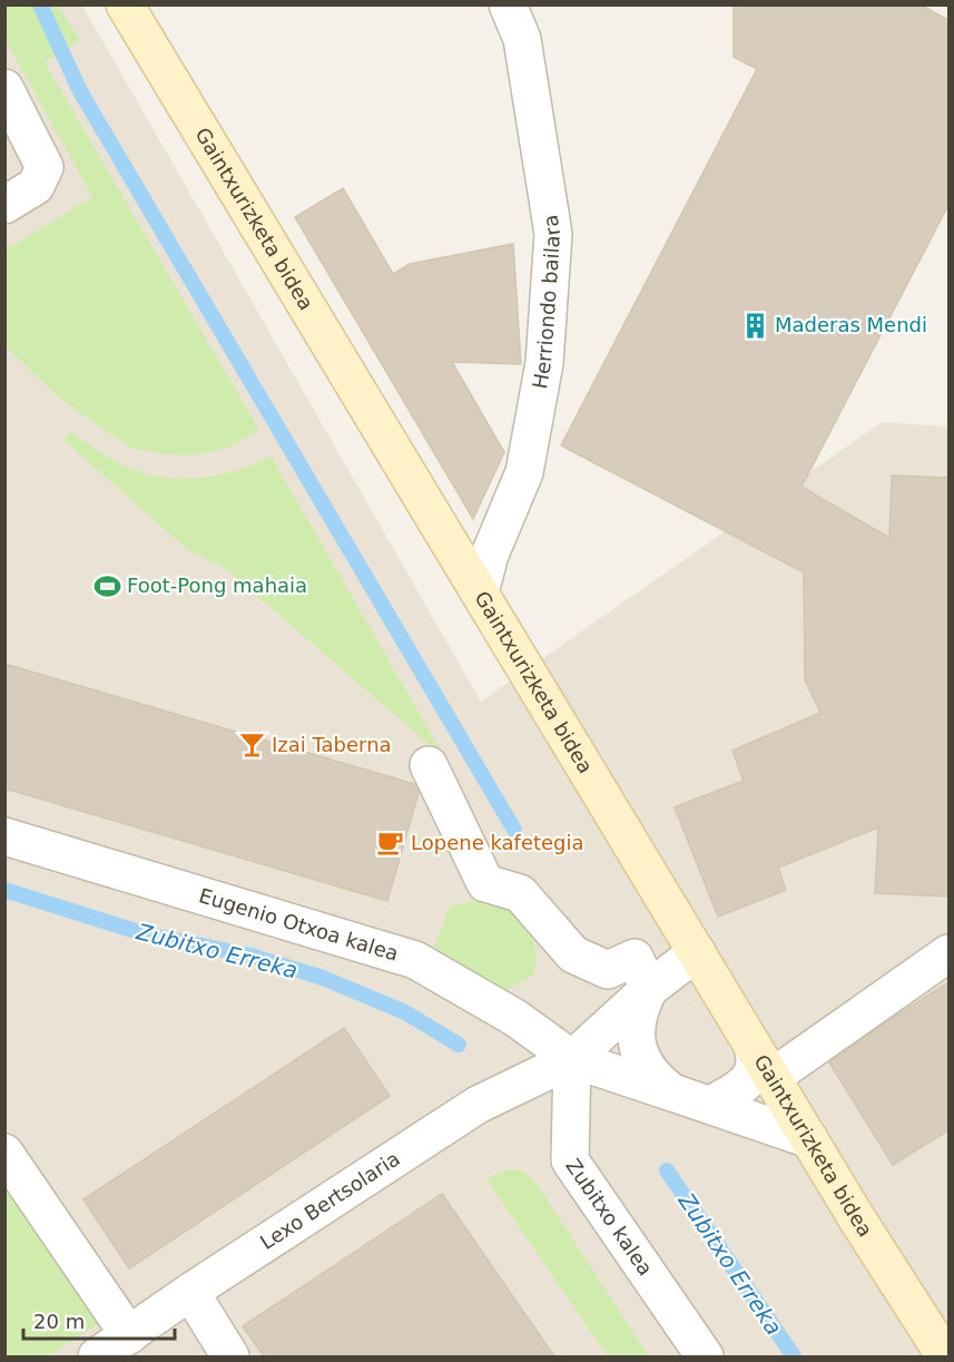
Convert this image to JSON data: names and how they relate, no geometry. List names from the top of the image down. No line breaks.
{"streets":{"main road":["Gaintxurizketa bidea"],"street":["Herriondo bailara","Eugenio Otxoa kalea","Lexo Bertsolaria","Zubitxo kalea"]},"crossings":[["Gaintxurizketa bidea","Herriondo bailara"],["Gaintxurizketa bidea","Eugenio Otxoa kalea"],["Gaintxurizketa bidea","Lexo Bertsolaria"],["Eugenio Otxoa kalea","Lexo Bertsolaria"],["Eugenio Otxoa kalea","Zubitxo kalea"],["Lexo Bertsolaria","Zubitxo kalea"]],"water":["Zubitxo Erreka"],"places":{"building":["Maderas Mendi"],"sports":["Foot-Pong mahaia"],"bar":["Izai Taberna"],"cafe":["Lopene kafetegia"]},"scale_bar":"20 m"}
